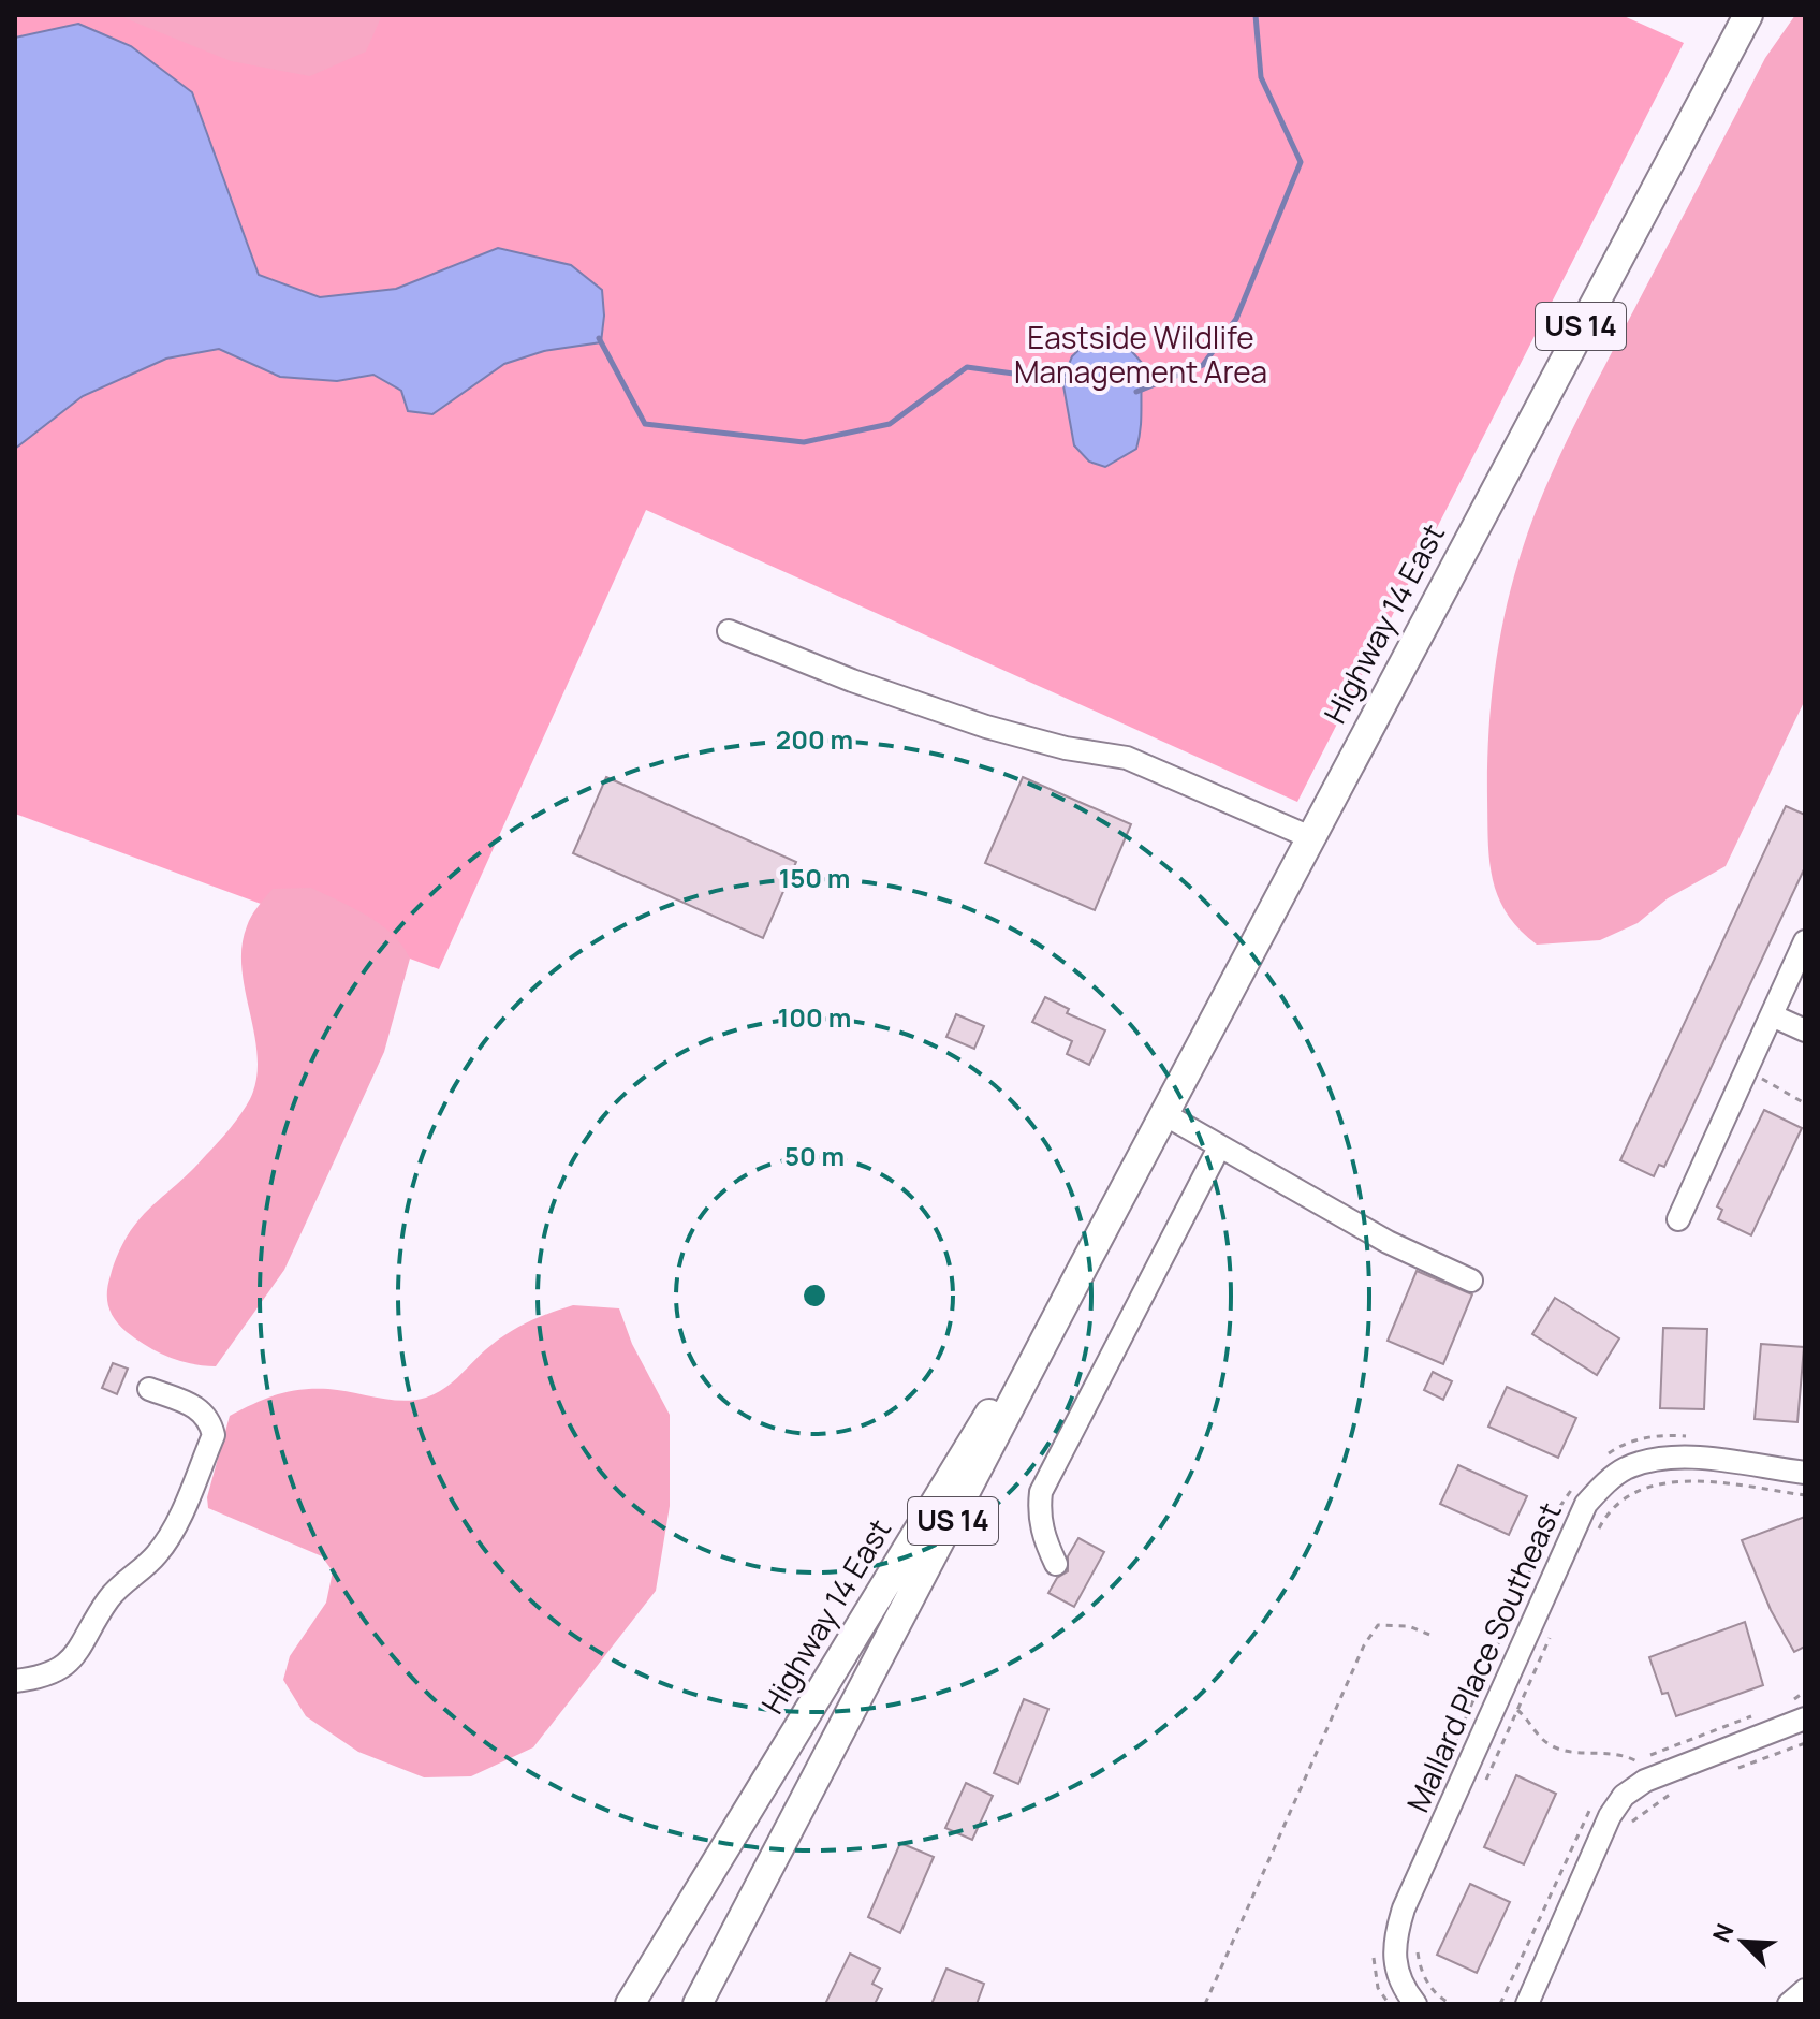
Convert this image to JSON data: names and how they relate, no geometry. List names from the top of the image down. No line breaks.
{"streets":{"main road":["US 14","Highway 14 East"],"street":["Mallard Place Southeast"]},"parks":["Eastside Wildlife Management Area"],"north":"top left","rings":["200 m","150 m","100 m","50 m"]}
